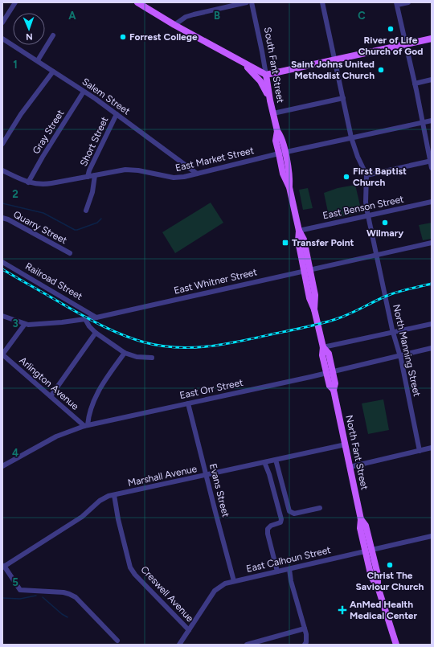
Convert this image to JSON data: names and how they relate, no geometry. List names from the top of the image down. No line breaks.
{"streets":{"main road":["South Fant Street","North Fant Street"],"street":["Salem Street","Gray Street","Short Street","East Market Street","East Benson Street","Quarry Street","Railroad Street","East Whitner Street","North Manning Street","Arlington Avenue","East Orr Street","Marshall Avenue","Evans Street","East Calhoun Street","Creswell Avenue"]},"crossings":[["South Fant Street","East Market Street"],["South Fant Street","East Benson Street"],["South Fant Street","East Whitner Street"],["South Fant Street","North Fant Street"],["Salem Street","Gray Street"],["Salem Street","Short Street"],["Salem Street","East Market Street"],["Gray Street","East Market Street"],["Short Street","East Market Street"],["East Benson Street","North Manning Street"],["Railroad Street","East Whitner Street"],["East Whitner Street","North Manning Street"],["East Whitner Street","North Fant Street"],["North Manning Street","East Orr Street"],["Arlington Avenue","East Orr Street"],["East Orr Street","North Fant Street"],["East Orr Street","Evans Street"],["North Fant Street","Marshall Avenue"],["North Fant Street","East Calhoun Street"],["Marshall Avenue","Evans Street"],["Marshall Avenue","Creswell Avenue"],["Evans Street","East Calhoun Street"],["East Calhoun Street","Creswell Avenue"]],"places":{"other":["River of Life Church of God","Forrest College","Saint Johns United Methodist Church","First Baptist Church","Wilmary","Christ The Saviour Church"],"transit":["Transfer Point"],"health":["AnMed Health Medical Center"]},"north":"bottom","grid":{"columns":["A","B","C"],"rows":["1","2","3","4","5"]}}
